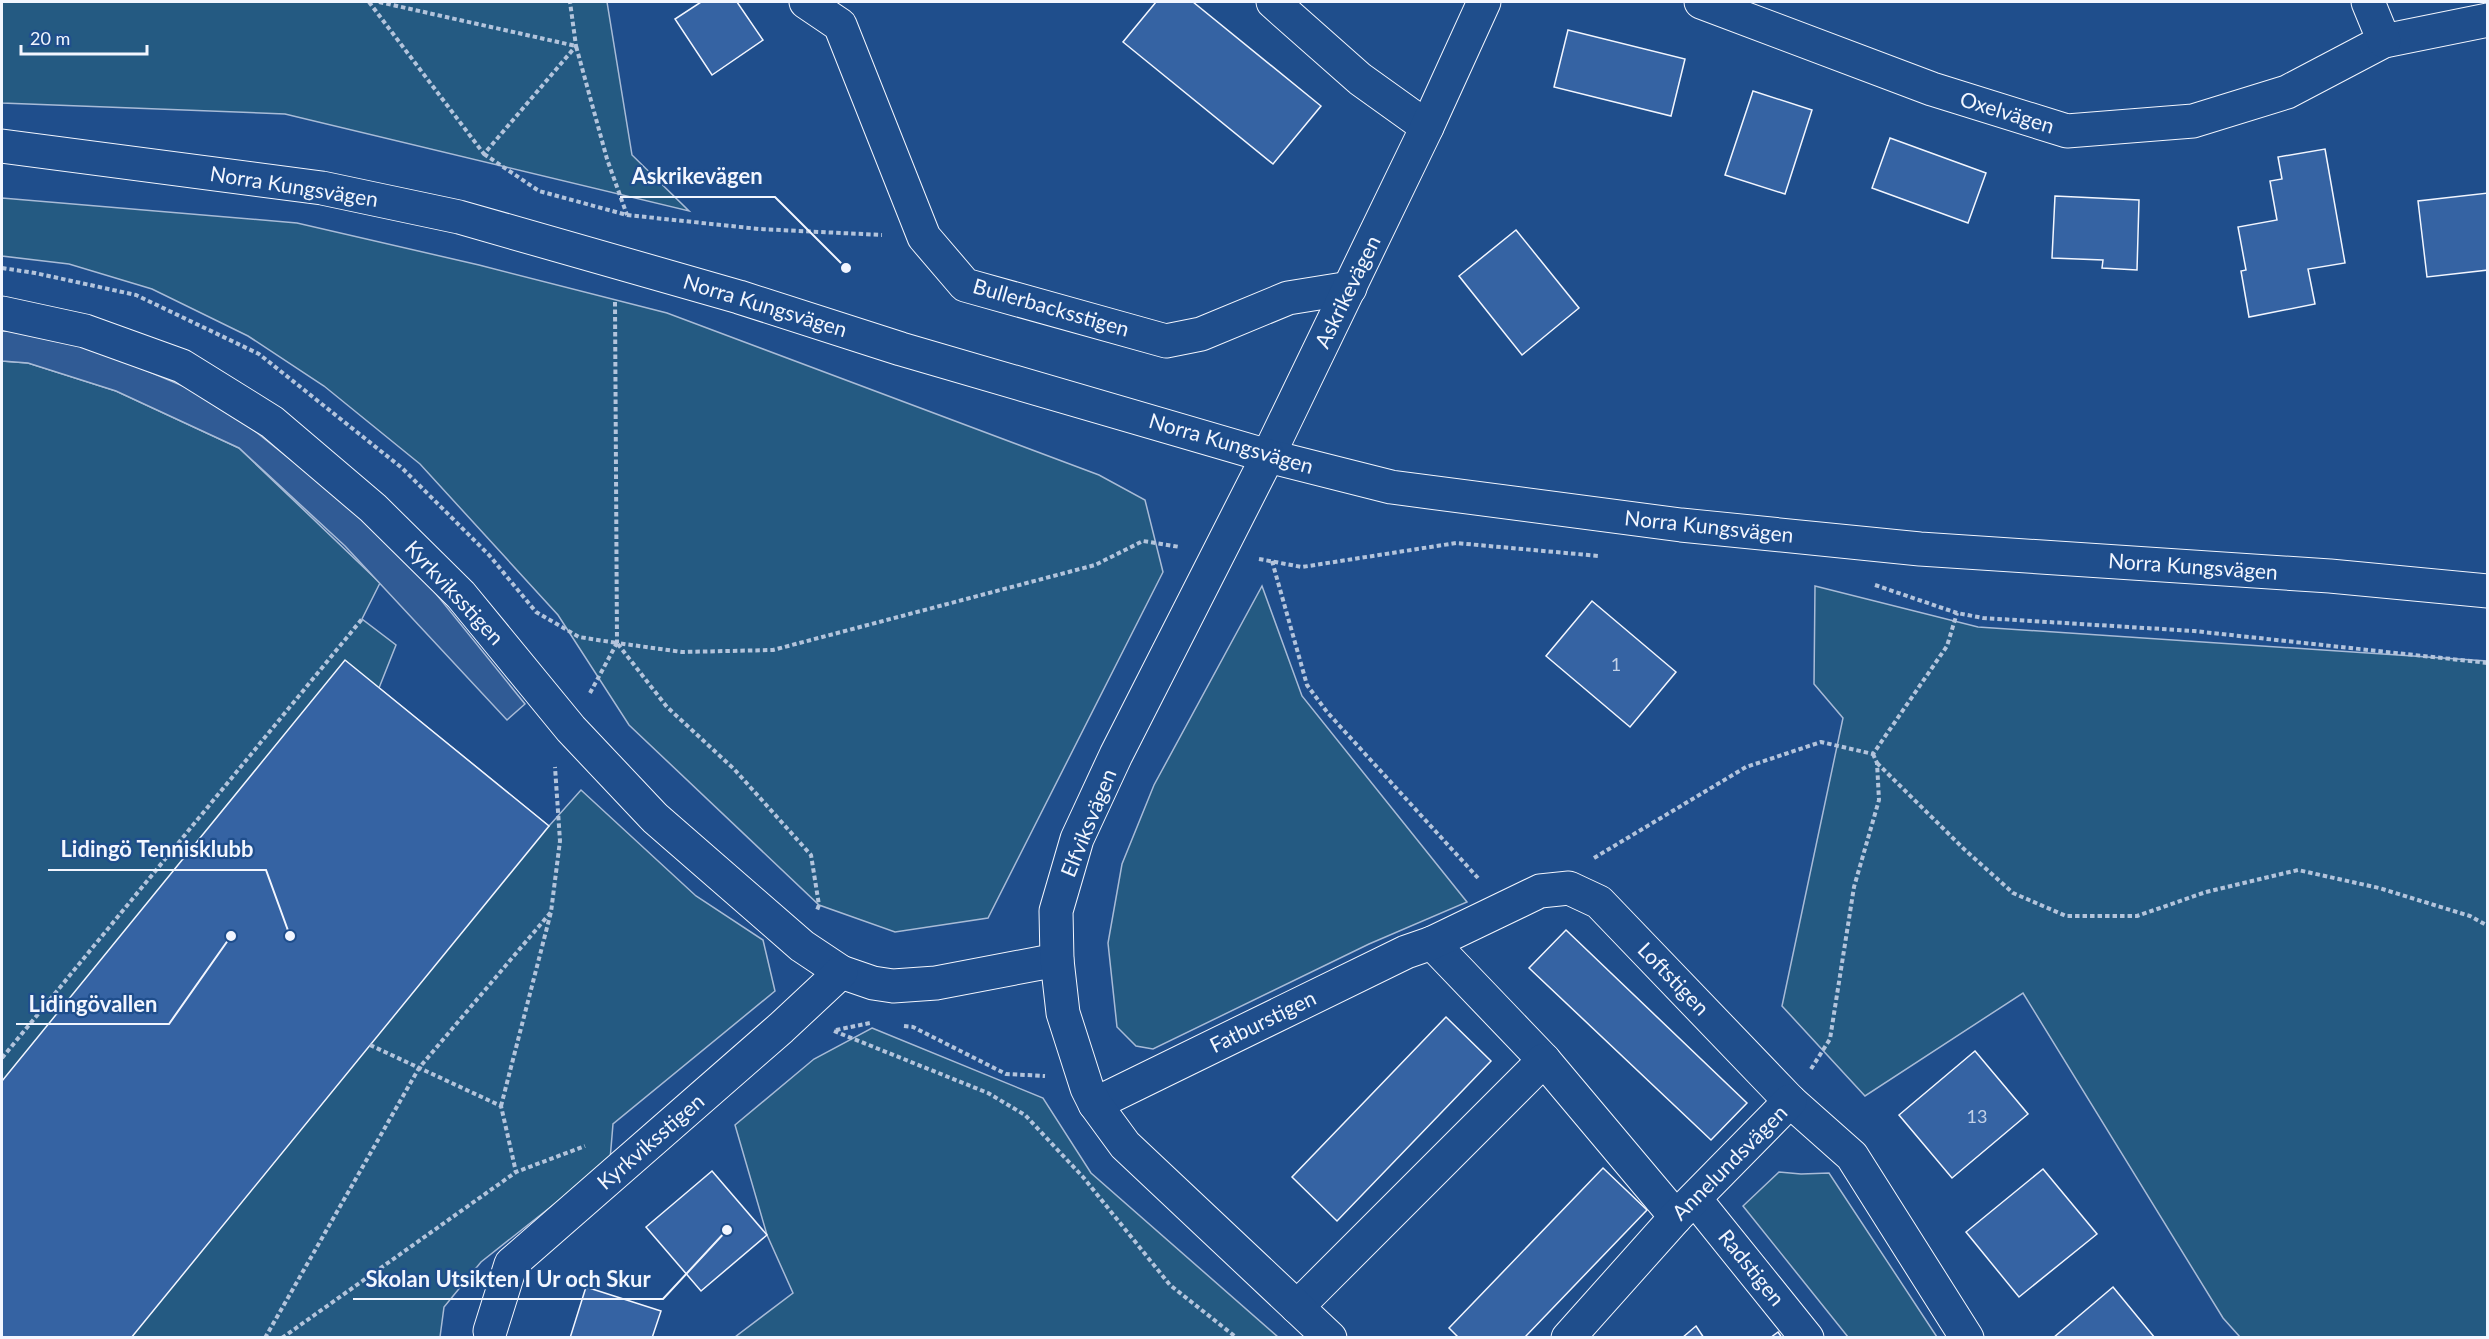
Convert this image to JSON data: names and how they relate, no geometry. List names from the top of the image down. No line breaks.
{"streets":{"street":["Oxelvägen","Norra Kungsvägen","Askrikevägen","Bullerbacksstigen","Kyrkviksstigen","Elfviksvägen","Loftstigen","Fatburstigen","Annelundsvägen","Radstigen"]},"crossings":[["Norra Kungsvägen","Askrikevägen"],["Norra Kungsvägen","Elfviksvägen"],["Askrikevägen","Bullerbacksstigen"],["Askrikevägen","Elfviksvägen"],["Kyrkviksstigen","Elfviksvägen"],["Elfviksvägen","Fatburstigen"],["Loftstigen","Fatburstigen"],["Loftstigen","Annelundsvägen"],["Annelundsvägen","Radstigen"]],"places":["Askrikevägen","Lidingövallen","Lidingö Tennisklubb","Skolan Utsikten I Ur och Skur"],"house_numbers":["1","13"],"scale_bar":"20 m"}
